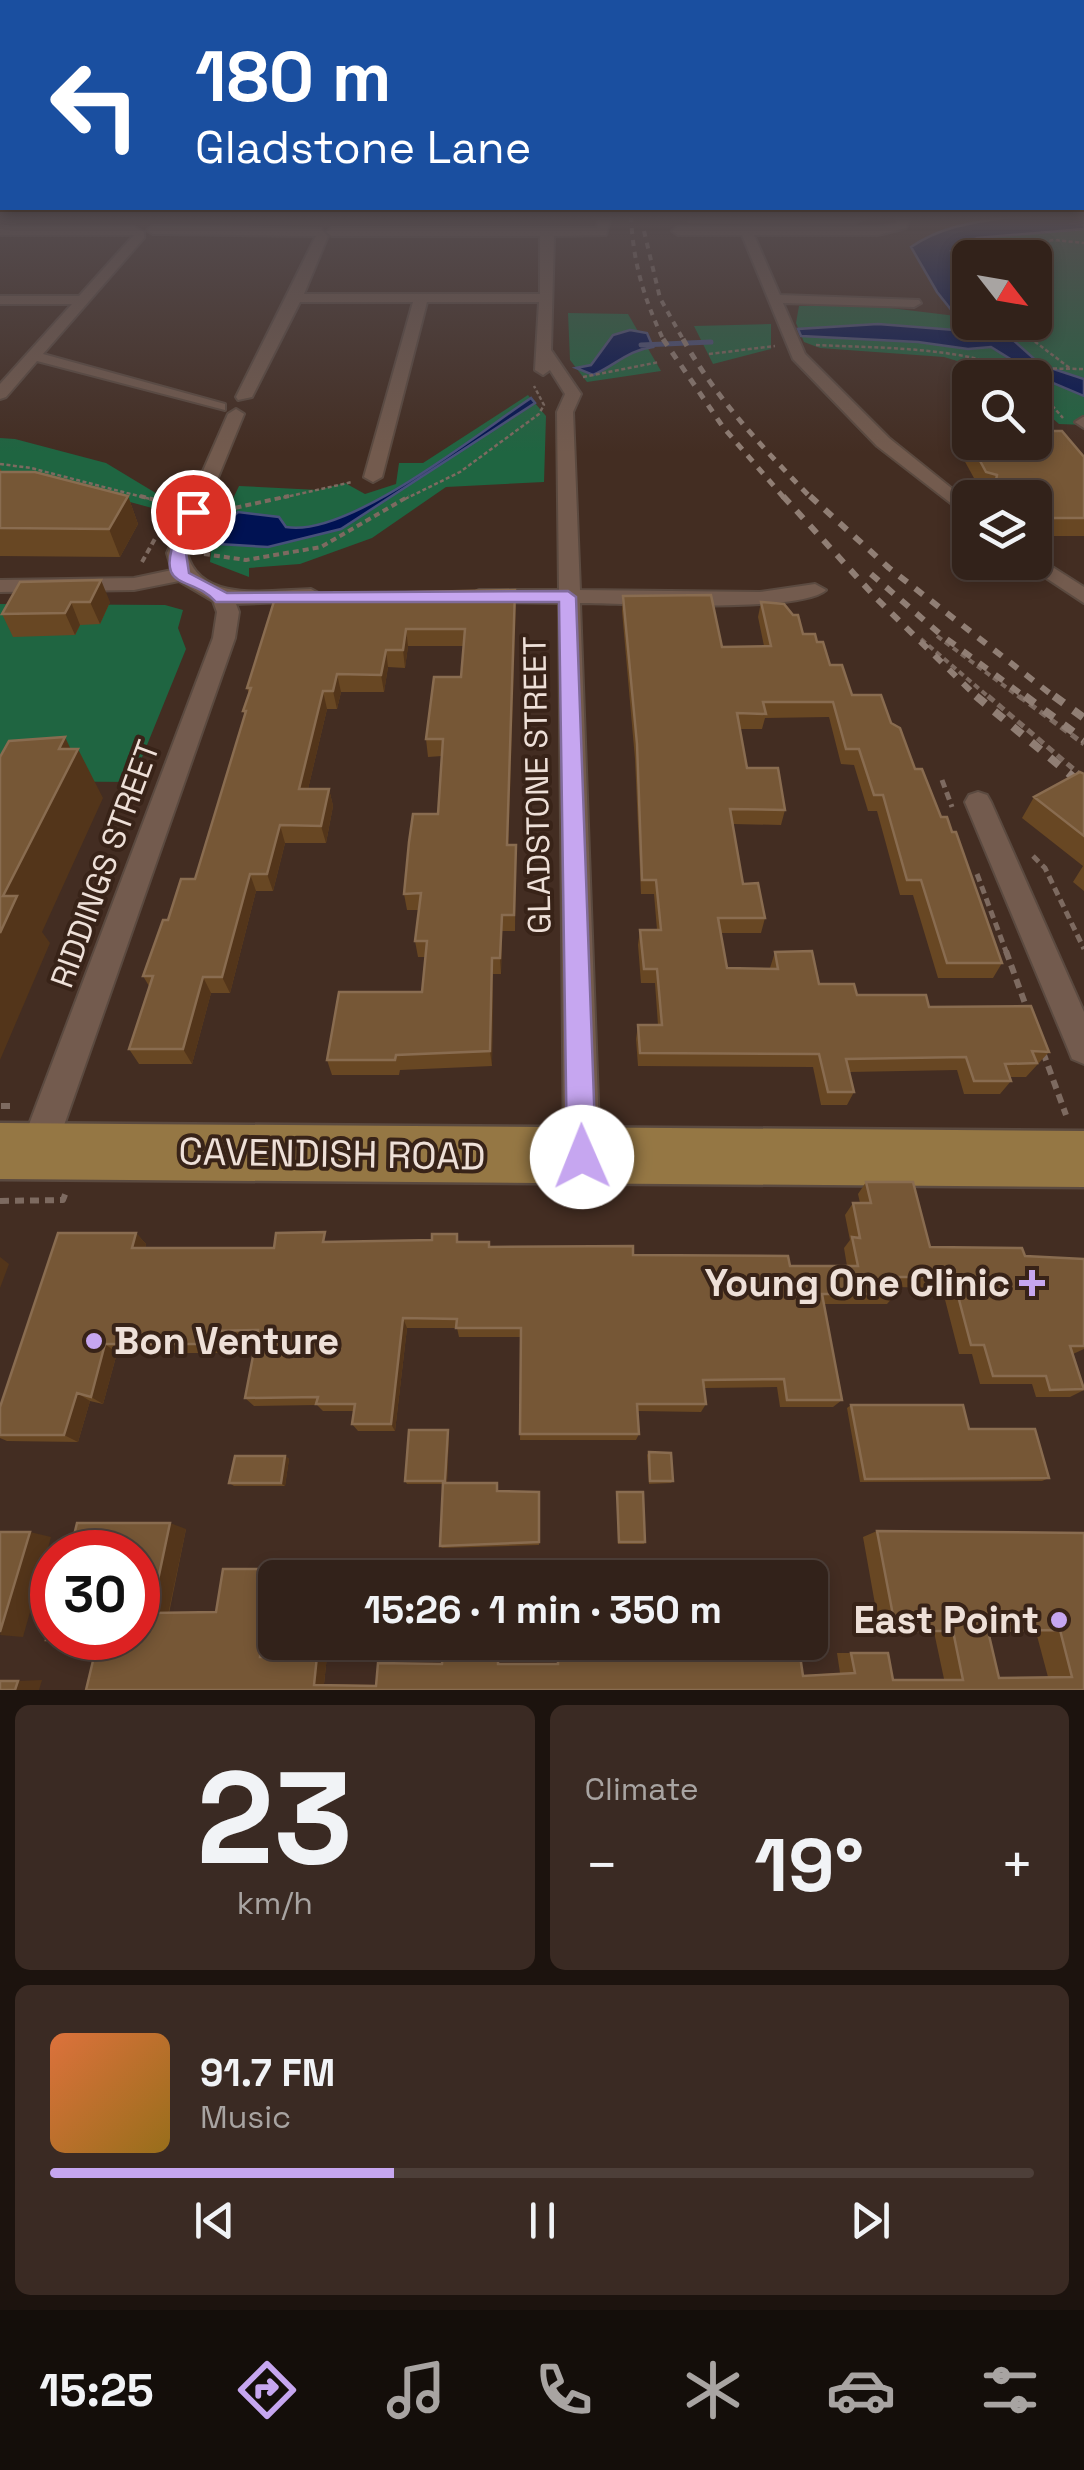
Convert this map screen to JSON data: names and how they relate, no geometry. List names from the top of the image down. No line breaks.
{"streets":{"main road":["CAVENDISH ROAD"],"street":["GLADSTONE STREET","RIDDINGS STREET"]},"crossings":[["GLADSTONE STREET","CAVENDISH ROAD"],["RIDDINGS STREET","CAVENDISH ROAD"]],"places":{"health":["Young One Clinic"],"other":["Bon Venture","East Point"]},"north":"bottom right","page":{"turn":["180 m","Gladstone Lane"],"limit":"30","trip":"15:26 · 1 min · 350 m","tile":[["23","km/h"],"Climate"],"heat":["−","19°","+"],"song":["91.7 FM","Music"],"tabs":"15:25"}}
